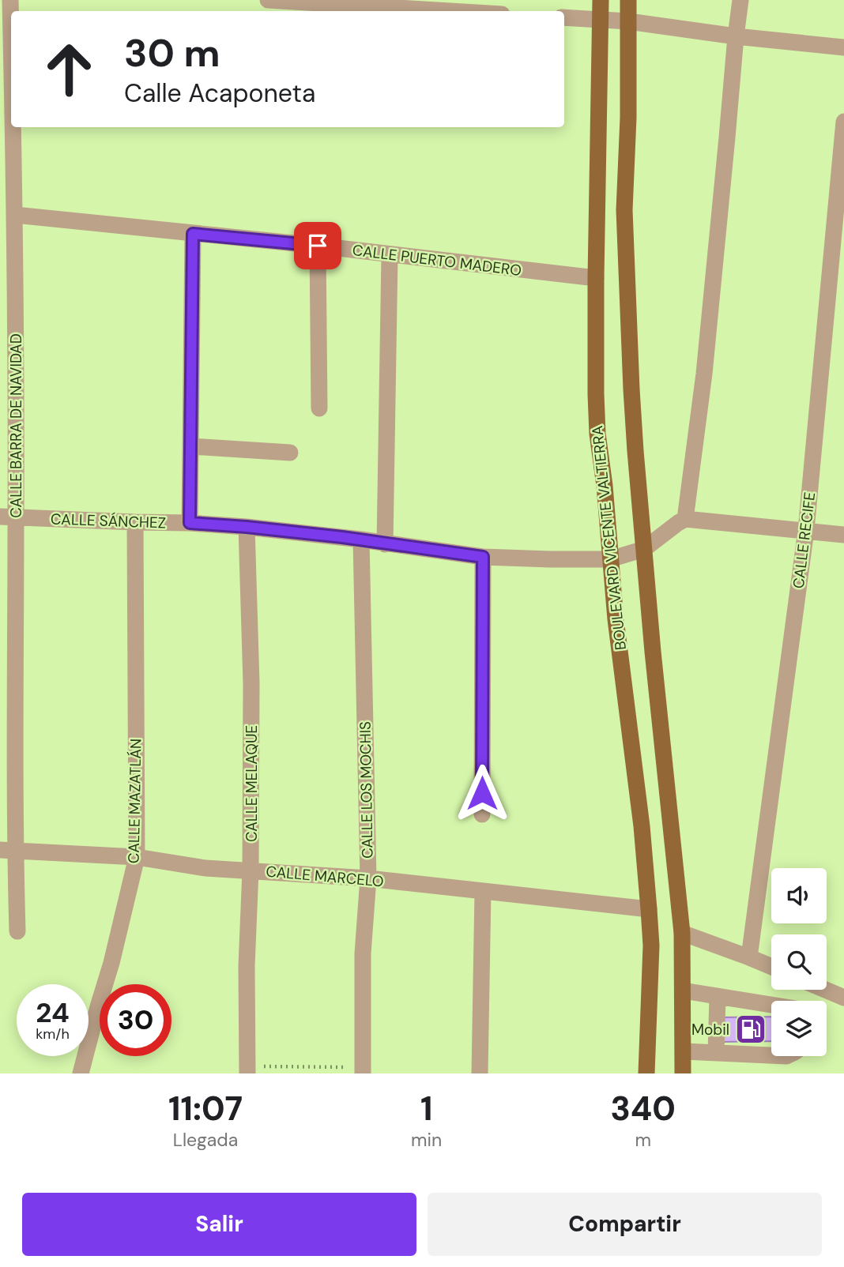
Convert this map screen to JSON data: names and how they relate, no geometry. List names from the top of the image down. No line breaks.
{"streets":{"main road":["BOULEVARD VICENTE VALTIERRA"],"street":["CALLE PUERTO MADERO","CALLE BARRA DE NAVIDAD","CALLE SÁNCHEZ","CALLE RECIFE","CALLE MELAQUE","CALLE LOS MOCHIS","CALLE MAZATLÁN","CALLE MARCELO"]},"crossings":[["CALLE PUERTO MADERO","CALLE BARRA DE NAVIDAD"],["CALLE PUERTO MADERO","BOULEVARD VICENTE VALTIERRA"],["CALLE BARRA DE NAVIDAD","CALLE SÁNCHEZ"],["CALLE BARRA DE NAVIDAD","CALLE MARCELO"],["CALLE SÁNCHEZ","BOULEVARD VICENTE VALTIERRA"],["CALLE SÁNCHEZ","CALLE MELAQUE"],["CALLE SÁNCHEZ","CALLE LOS MOCHIS"],["CALLE SÁNCHEZ","CALLE MAZATLÁN"],["BOULEVARD VICENTE VALTIERRA","CALLE MARCELO"],["CALLE MELAQUE","CALLE MARCELO"],["CALLE LOS MOCHIS","CALLE MARCELO"],["CALLE MAZATLÁN","CALLE MARCELO"]],"places":{"fuel station":["Mobil"]},"page":{"turn":["30 m","Calle Acaponeta"],"speed":"24 km/h","limit":"30","eta":["11:07","Llegada","1","min","340","m"],"buttons":["Salir","Compartir"]}}
